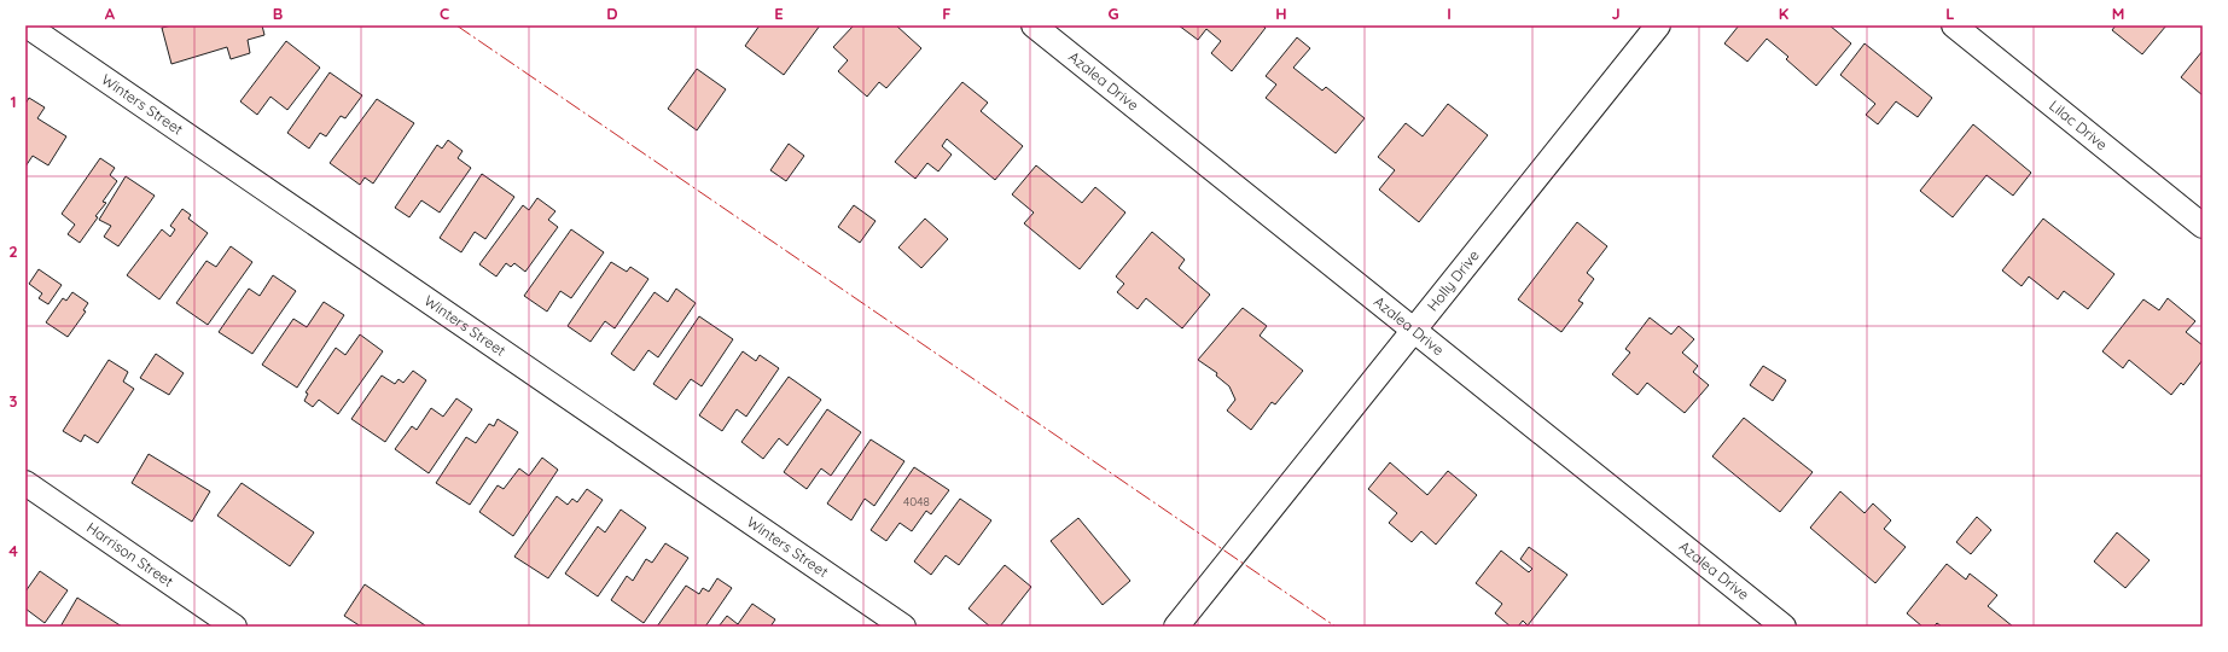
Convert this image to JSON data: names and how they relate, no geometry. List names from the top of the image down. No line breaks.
{"streets":{"street":["Azalea Drive","Winters Street","Lilac Drive","Holly Drive","Harrison Street"]},"crossings":[["Azalea Drive","Holly Drive"]],"house_numbers":["4048"],"grid":{"columns":["A","B","C","D","E","F","G","H","I","J","K","L","M"],"rows":["1","2","3","4"]}}
